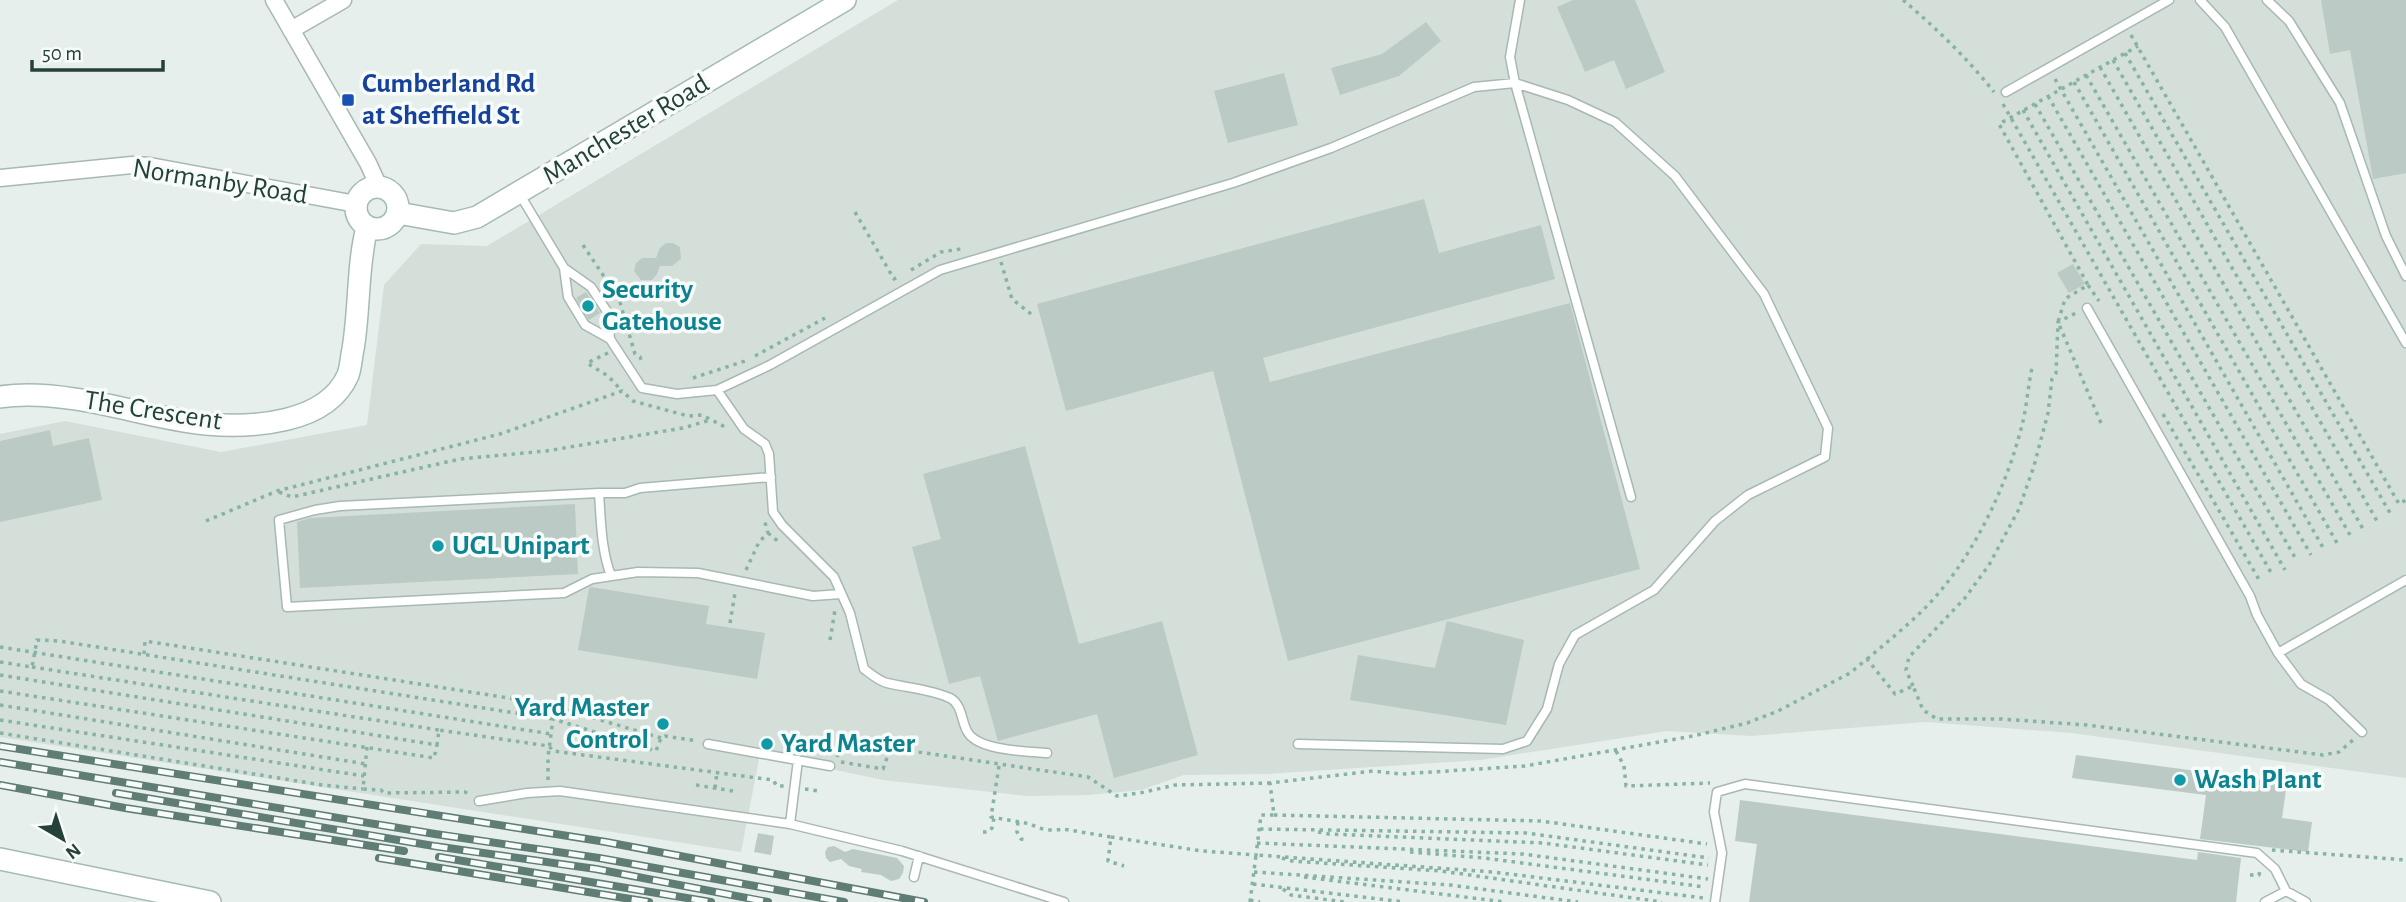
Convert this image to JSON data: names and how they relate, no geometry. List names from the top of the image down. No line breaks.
{"streets":{"main road":["Manchester Road","The Crescent"],"street":["Normanby Road"]},"crossings":[["Manchester Road","Normanby Road"],["Manchester Road","The Crescent"],["Normanby Road","The Crescent"]],"places":{"transit":["Cumberland Rd at Sheffield St"],"other":["Security Gatehouse","UGL Unipart","Yard Master Control","Yard Master","Wash Plant"]},"scale_bar":"50 m","north":"bottom right"}
